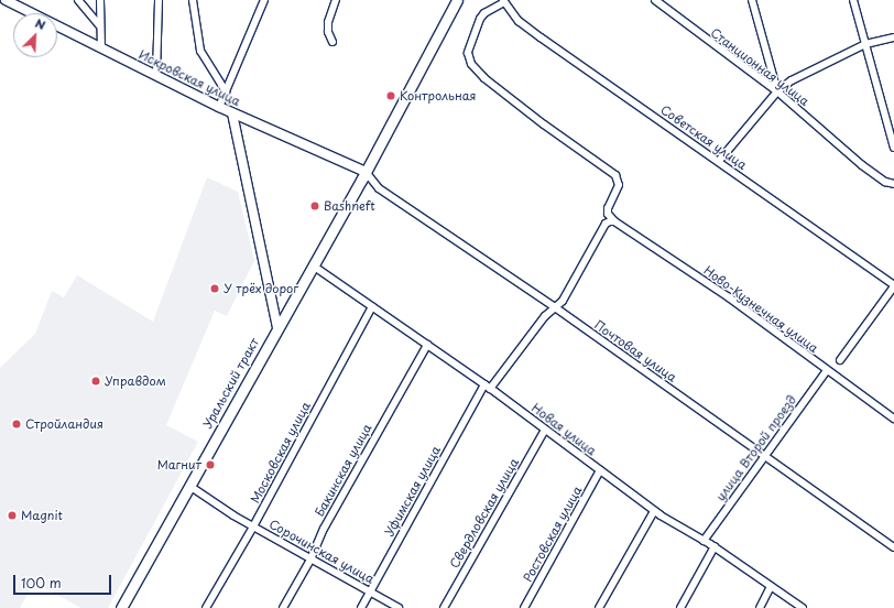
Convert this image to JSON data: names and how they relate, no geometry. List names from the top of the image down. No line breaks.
{"streets":{"main road":["Искровская улица","Уральский тракт"],"street":["Станционная улица","Советская улица","Ново-Кузнечная улица","Почтовая улица","Новая улица","улица Второй проезд","Московская улица","Бакинская улица","Уфимская улица","Свердловская улица","Ростовская улица","Сорочинская улица"]},"crossings":[["Искровская улица","Почтовая улица"],["Искровская улица","Уральский тракт"],["Советская улица","Ново-Кузнечная улица"],["Ново-Кузнечная улица","улица Второй проезд"],["Почтовая улица","Уральский тракт"],["Почтовая улица","улица Второй проезд"],["Уральский тракт","Новая улица"],["Уральский тракт","Сорочинская улица"],["Новая улица","улица Второй проезд"],["Новая улица","Московская улица"],["Новая улица","Бакинская улица"],["Новая улица","Уфимская улица"],["Новая улица","Свердловская улица"],["Новая улица","Ростовская улица"],["Московская улица","Сорочинская улица"],["Бакинская улица","Сорочинская улица"],["Уфимская улица","Сорочинская улица"]],"places":["Контрольная","Bashneft","У трёх дорог","Управдом","Стройландия","Магнит","Magnit"],"scale_bar":"100 m","north":"top right"}
